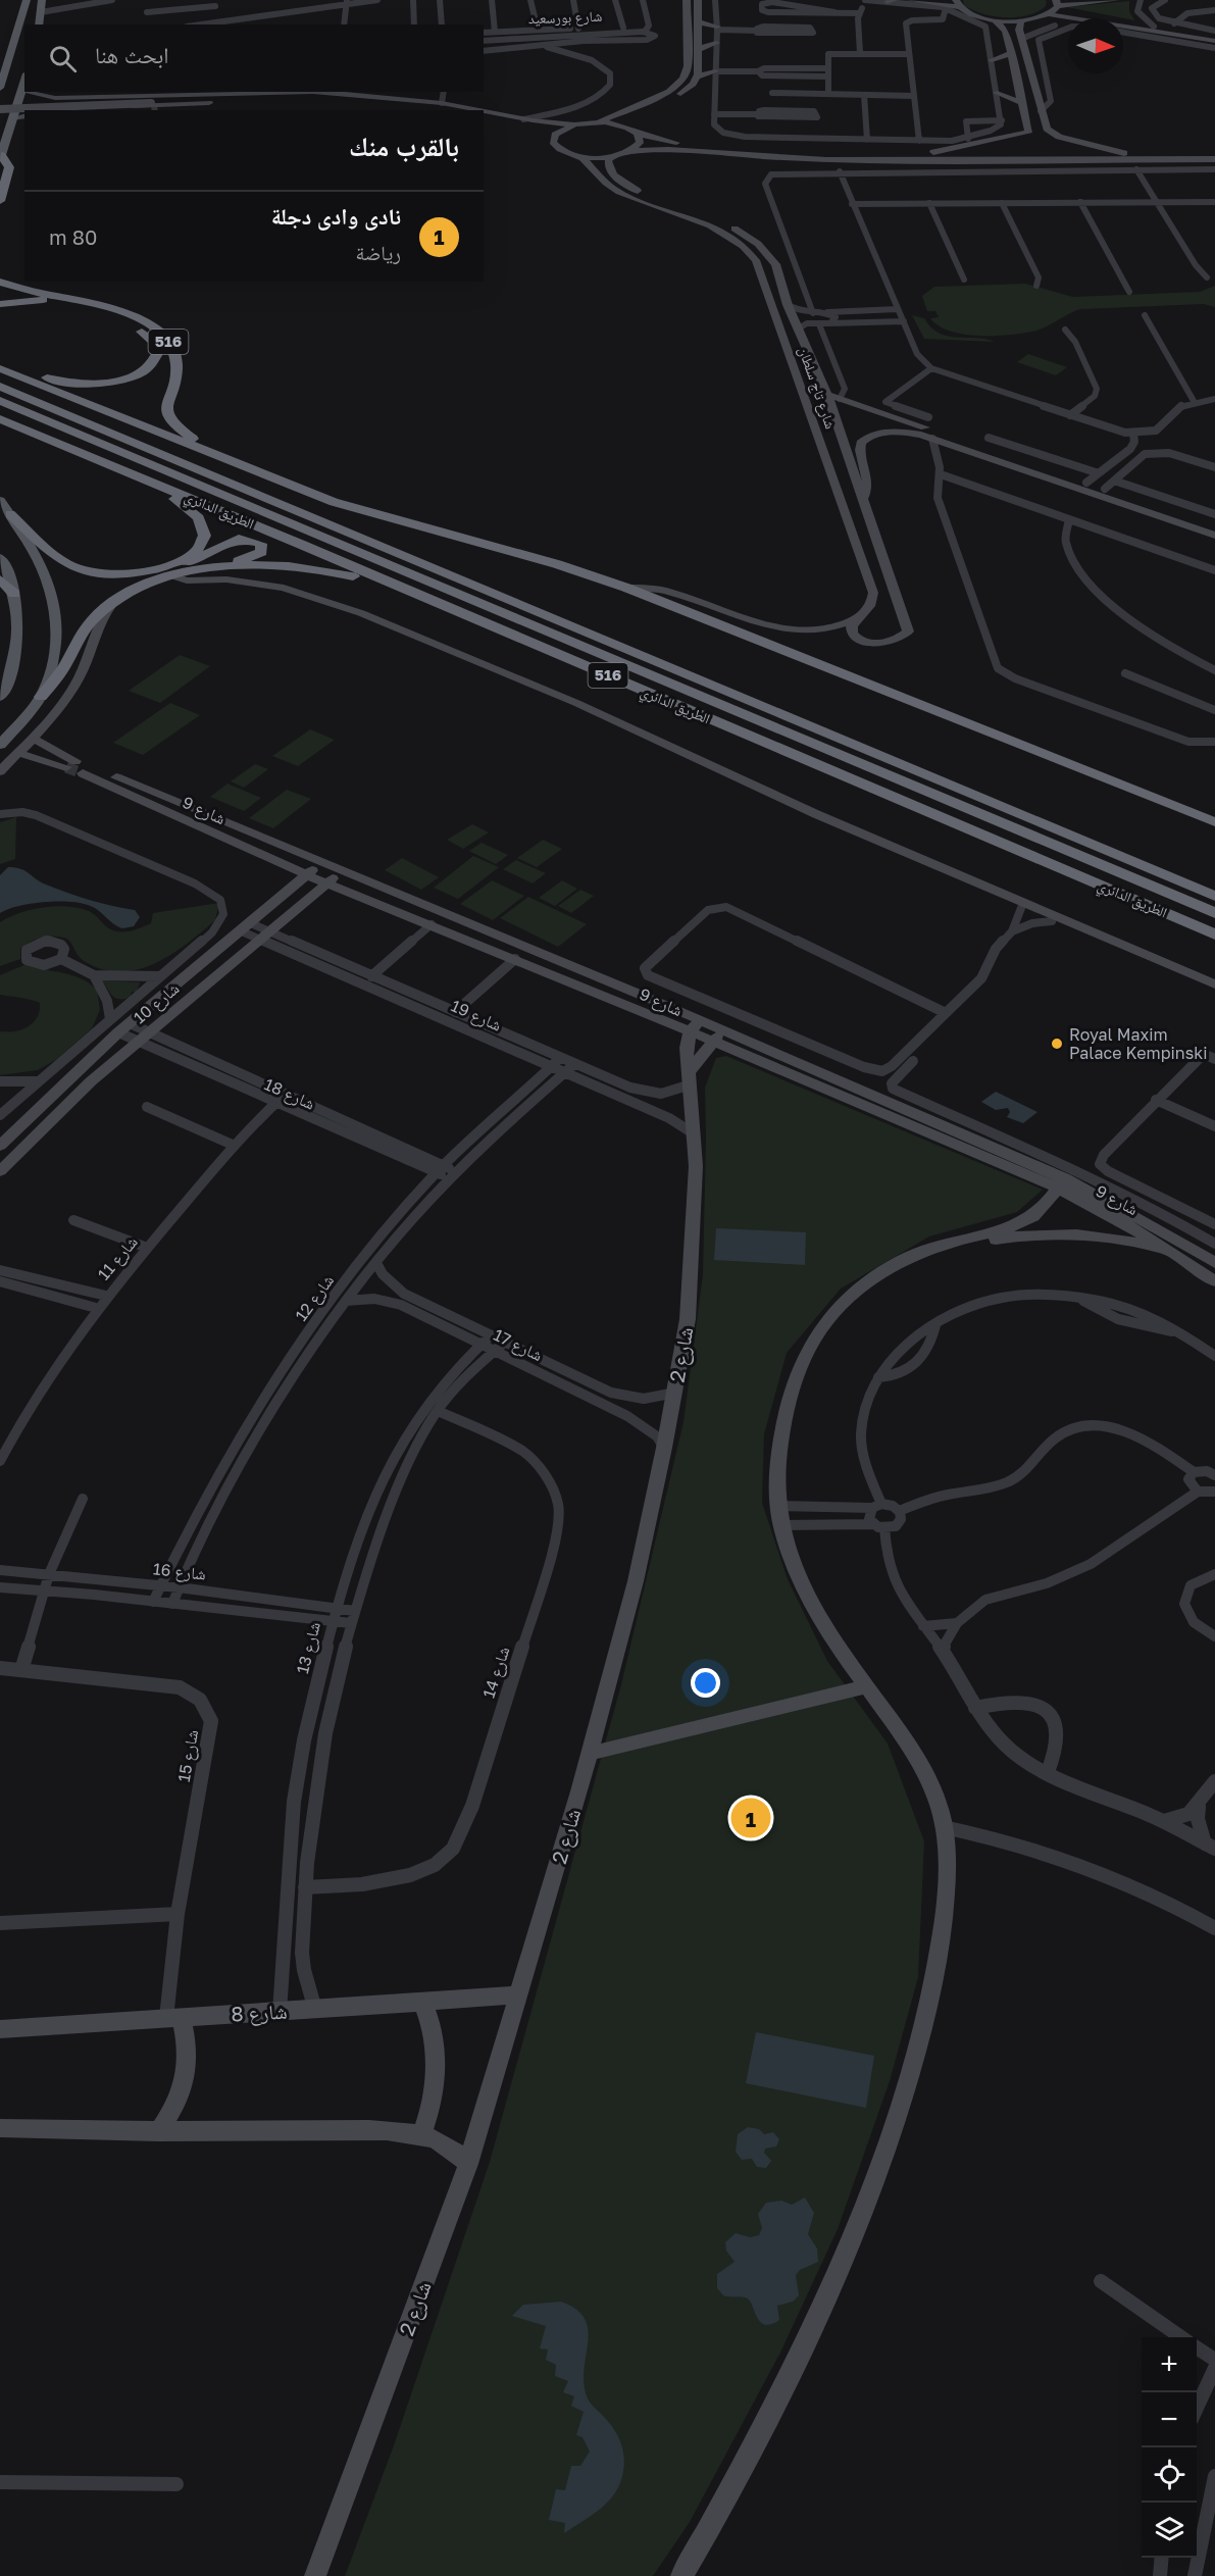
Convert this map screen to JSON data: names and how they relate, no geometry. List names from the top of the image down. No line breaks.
{"streets":{"highway":["516","الطريق الدائري"],"street":["شارع بورسعيد","شارع تاج سلطان","شارع 9","شارع 10","شارع 19","شارع 18","شارع 11","شارع 12","شارع 17","شارع 2","شارع 16","شارع 13","شارع 14","شارع 15","شارع 8"]},"crossings":[["516","الطريق الدائري"],["شارع 9","شارع 10"],["شارع 9","شارع 2"],["شارع 10","شارع 19"],["شارع 10","شارع 18"],["شارع 19","شارع 12"],["شارع 19","شارع 2"],["شارع 18","شارع 11"],["شارع 18","شارع 12"],["شارع 12","شارع 17"],["شارع 12","شارع 16"],["شارع 17","شارع 2"],["شارع 17","شارع 13"],["شارع 2","شارع 8"],["شارع 16","شارع 13"],["شارع 13","شارع 14"],["شارع 13","شارع 8"],["شارع 15","شارع 8"]],"places":["Royal Maxim Palace Kempinski"],"north":"right","page":{"search":"ابحث هنا","heading":"بالقرب منك","list":[{"mark":"1","name":"نادى وادى دجلة","note":"رياضة","value":"80 m"}],"pins":"1","map_buttons":["+","−"]}}
